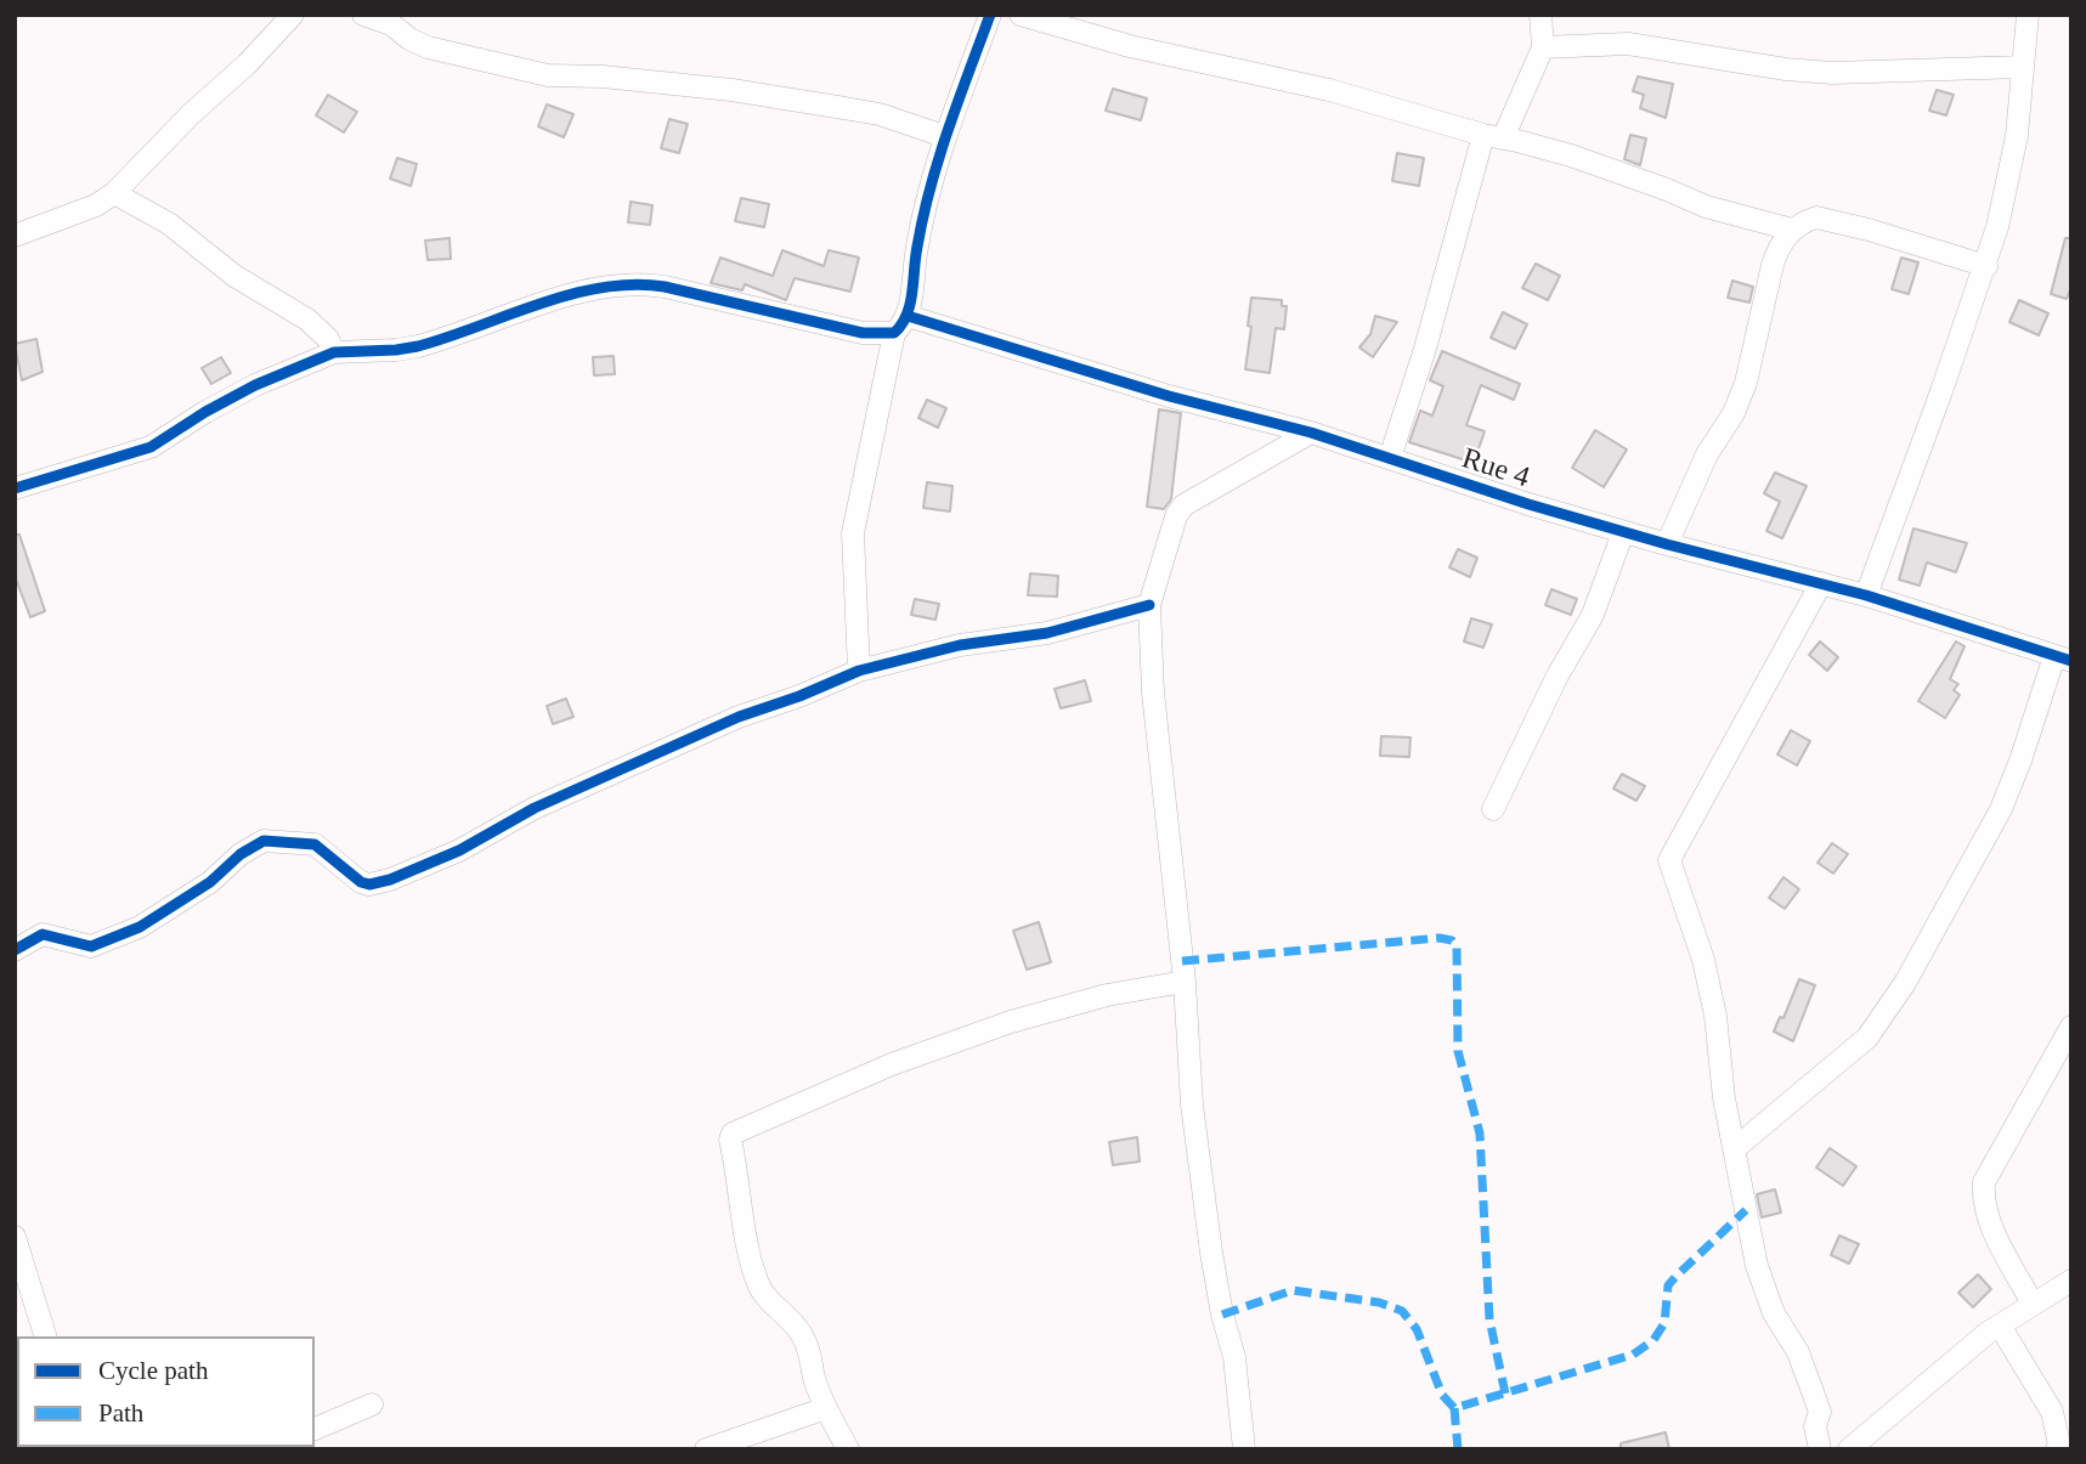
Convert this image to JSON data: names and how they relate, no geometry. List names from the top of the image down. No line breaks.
{"streets":{"street":["Rue 4"]},"legend":["Cycle path","Path"]}
